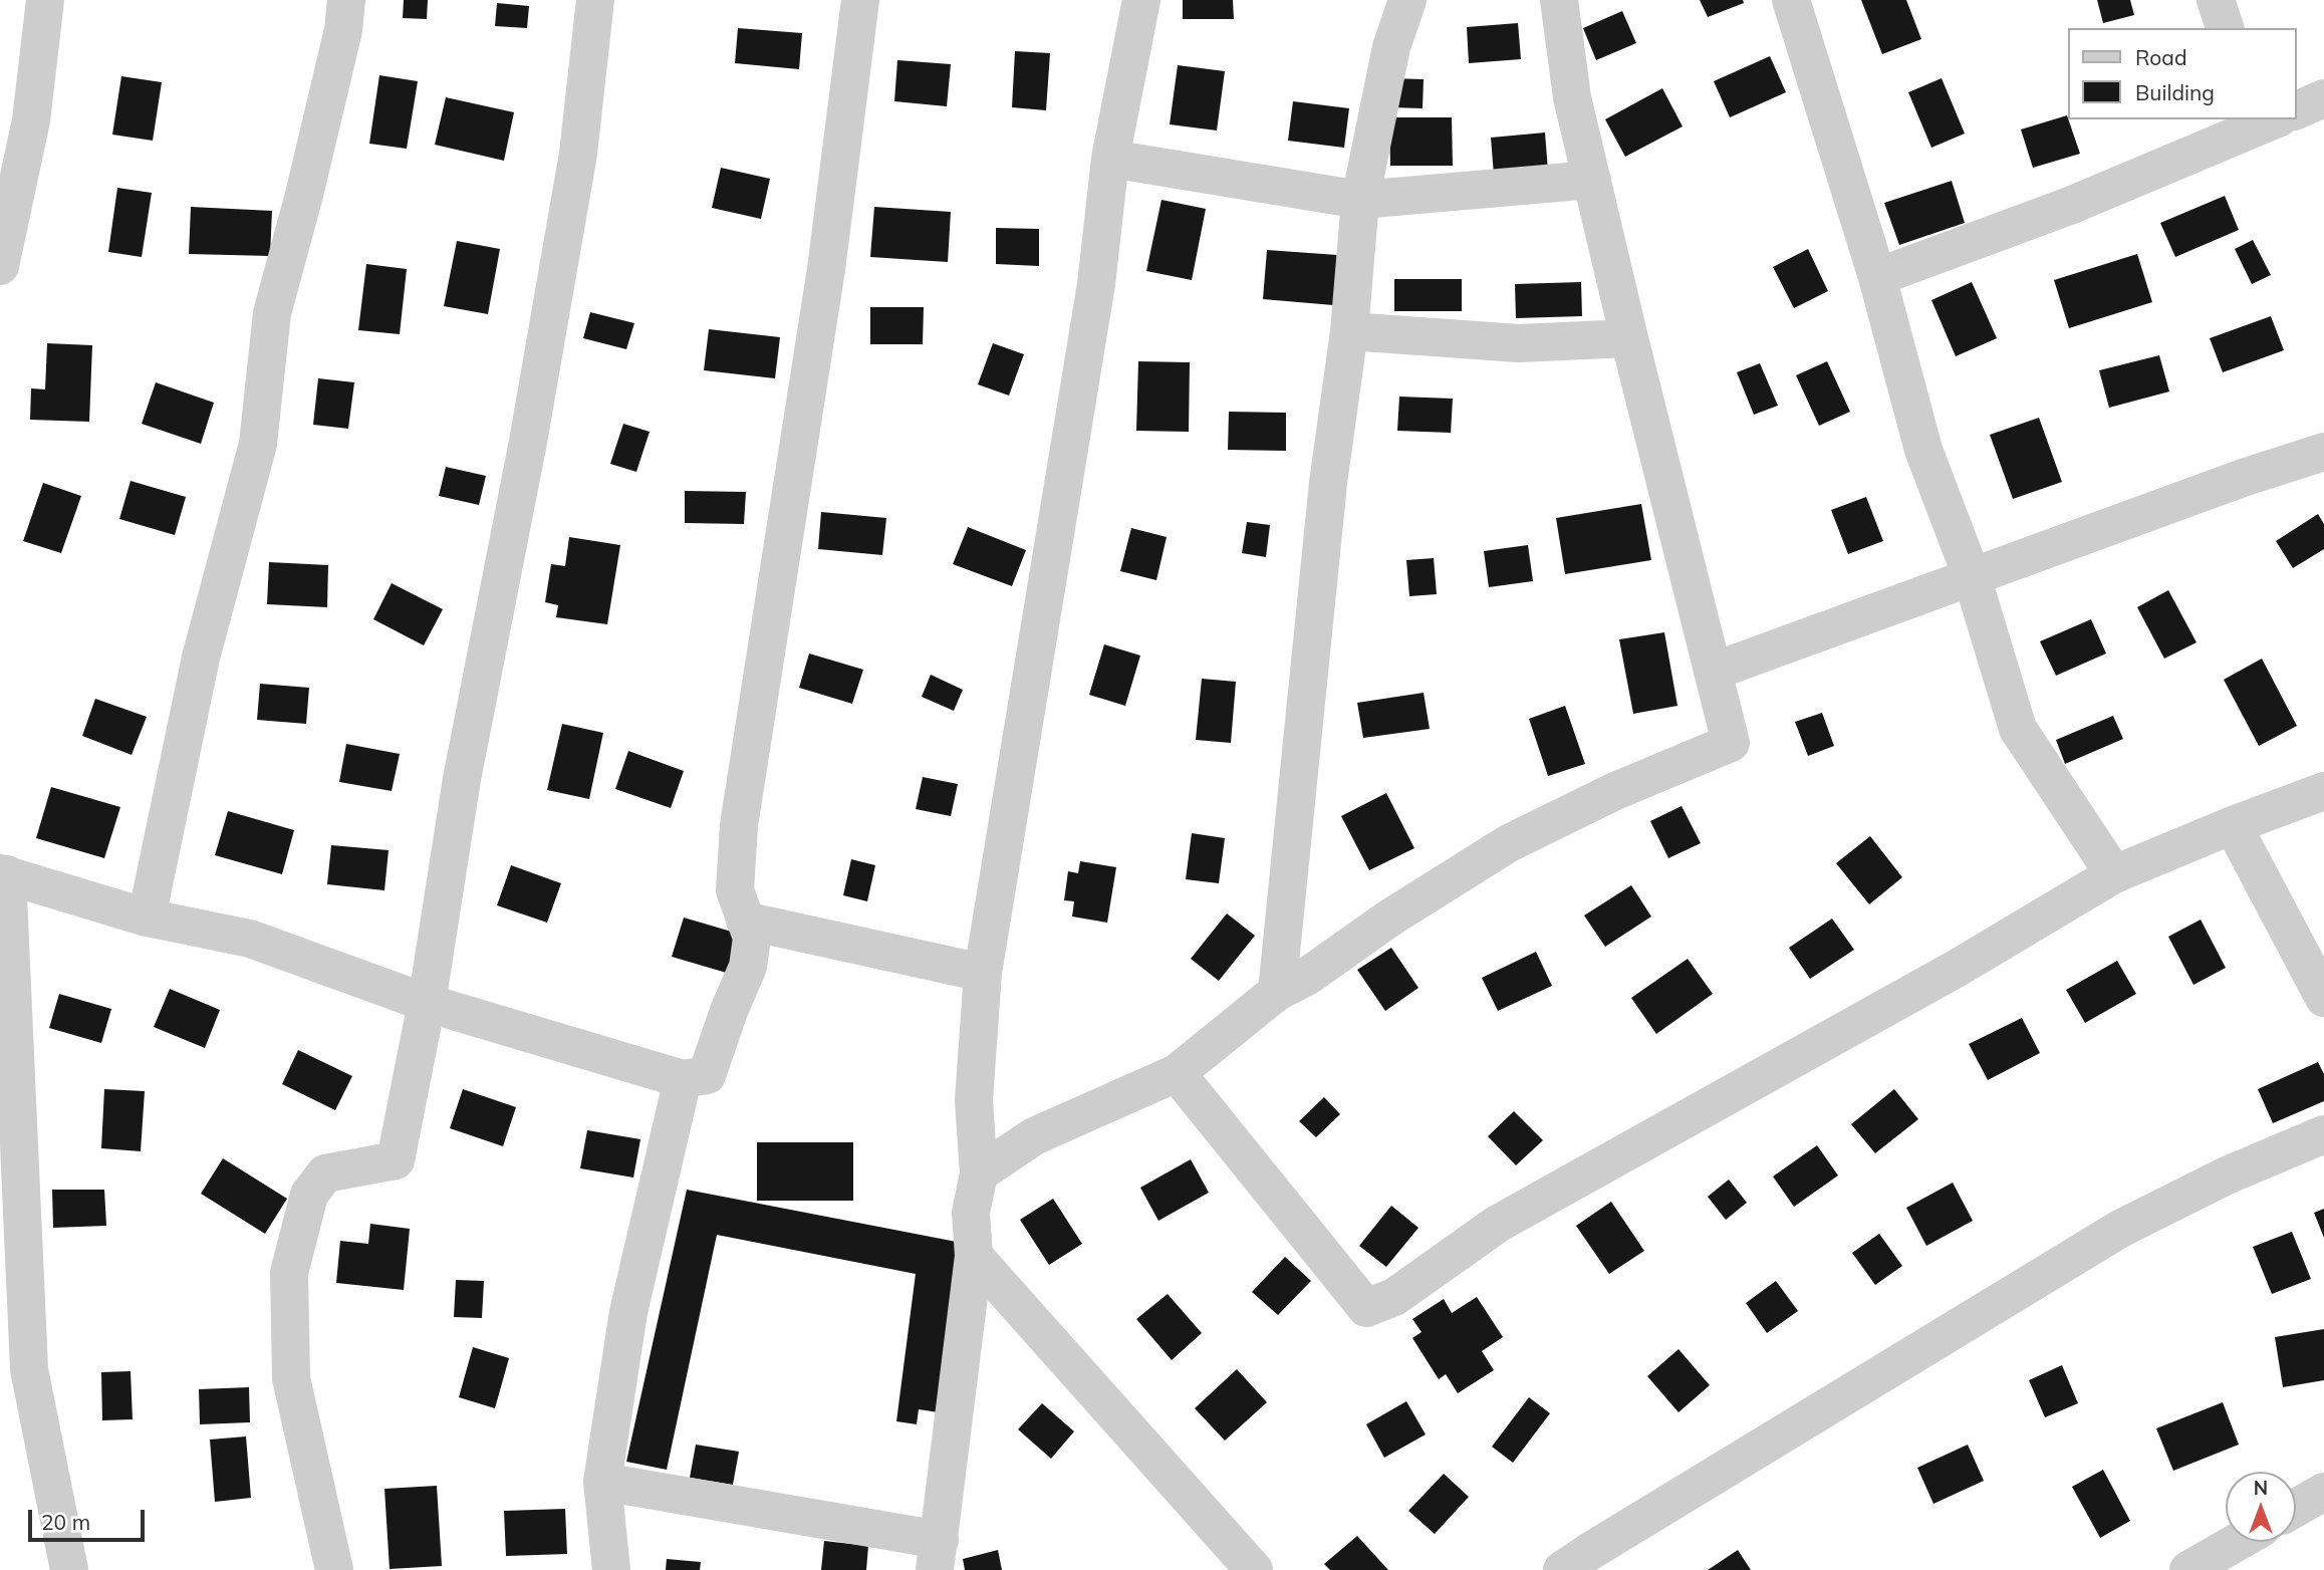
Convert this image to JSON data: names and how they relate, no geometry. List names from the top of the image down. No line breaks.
{"legend":["Road","Building"],"scale_bar":"20 m","north":"top"}
